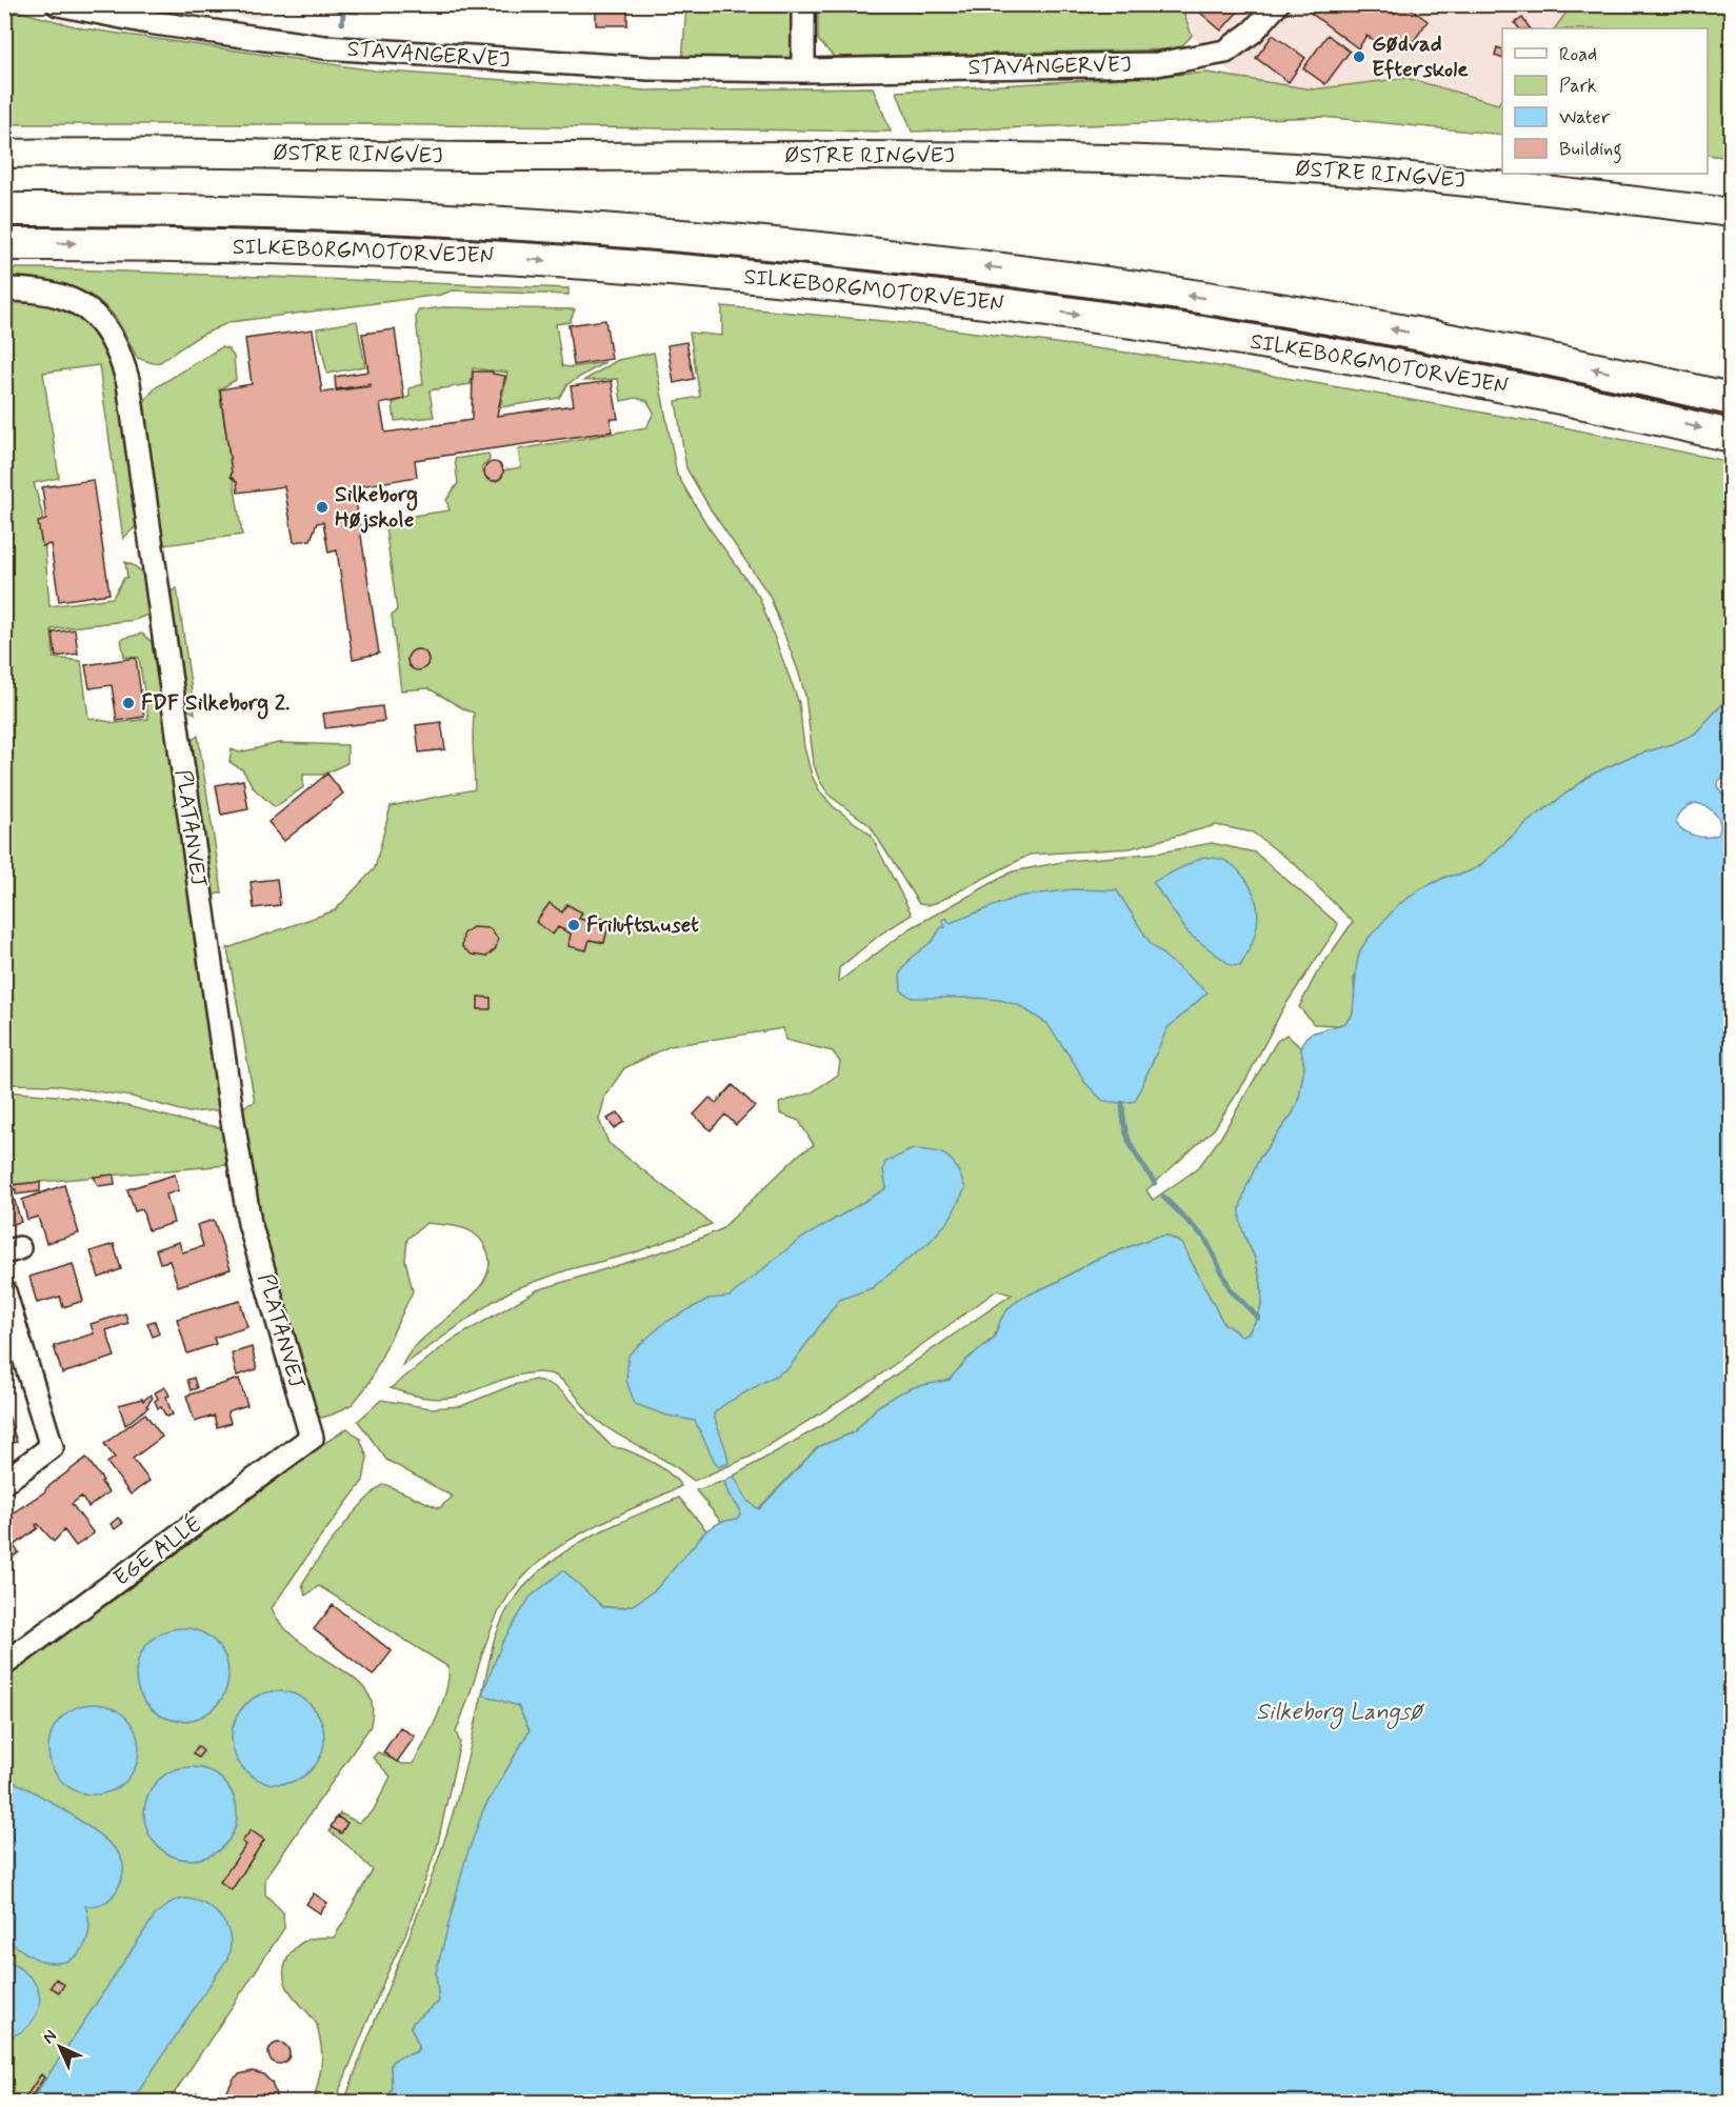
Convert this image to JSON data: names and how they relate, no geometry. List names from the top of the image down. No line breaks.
{"streets":{"highway":["SILKEBORGMOTORVEJEN"],"main road":["ØSTRE RINGVEJ"],"street":["STAVANGERVEJ","PLATANVEJ","EGE ALLÉ"]},"crossings":[["PLATANVEJ","EGE ALLÉ"]],"water":["Silkeborg Langsø"],"places":["Gødvad Efterskole","Silkeborg Højskole","FDF Silkeborg 2.","Friluftshuset"],"legend":["Road","Park","Water","Building"],"north":"top left"}
